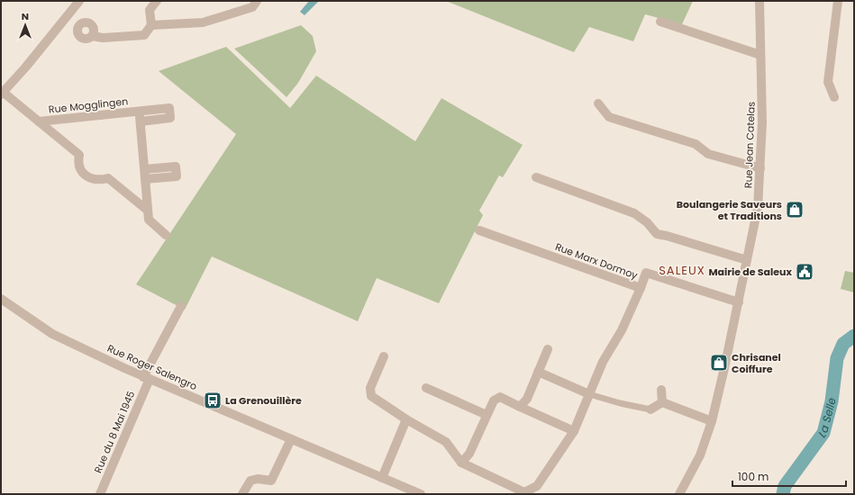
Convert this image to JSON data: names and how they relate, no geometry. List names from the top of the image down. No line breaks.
{"streets":{"street":["Rue Mogglingen","Rue Jean Catelas","Rue Marx Dormoy","Rue Roger Salengro","Rue du 8 Mai 1945"]},"crossings":[["Rue Jean Catelas","Rue Marx Dormoy"],["Rue Roger Salengro","Rue du 8 Mai 1945"]],"districts":["SALEUX"],"water":["La Selle"],"places":{"shop":["Boulangerie Saveurs et Traditions","Chrisanel Coiffure"],"public building":["Mairie de Saleux"],"bus stop":["La Grenouillère"]},"scale_bar":"100 m","north":"top"}
